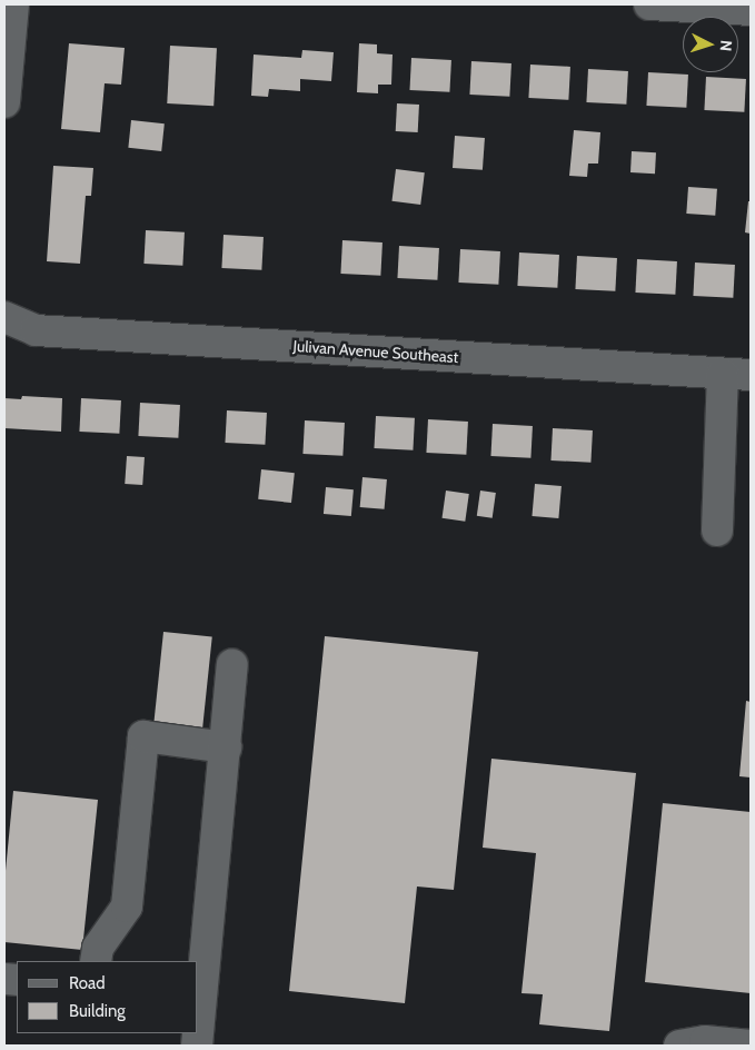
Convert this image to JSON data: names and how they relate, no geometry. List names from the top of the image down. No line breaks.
{"streets":{"street":["Julivan Avenue Southeast"]},"legend":["Road","Building"],"north":"right"}
